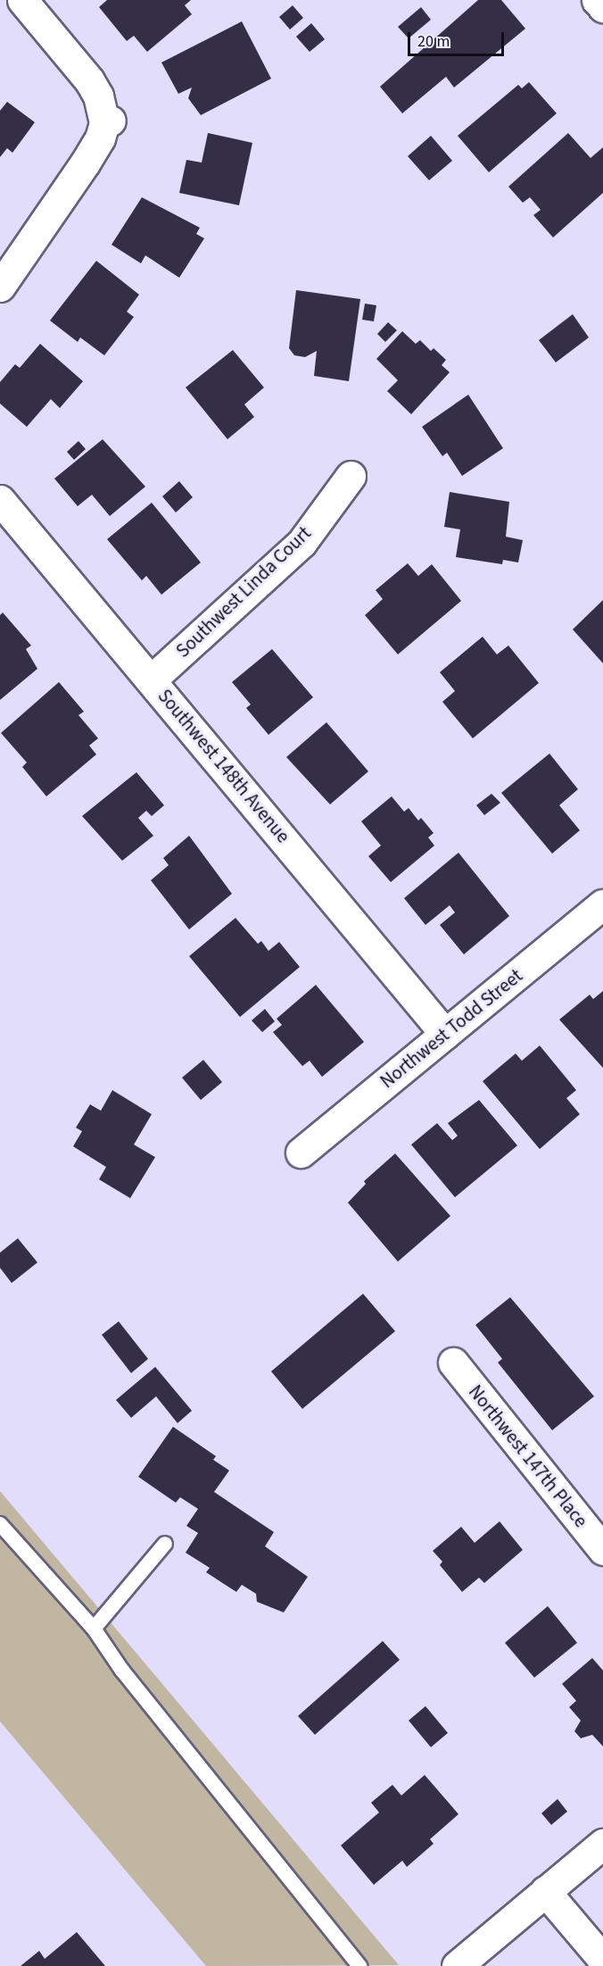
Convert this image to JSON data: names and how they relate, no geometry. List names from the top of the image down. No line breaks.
{"streets":{"street":["Southwest Linda Court","Southwest 148th Avenue","Northwest Todd Street","Northwest 147th Place"]},"crossings":[["Southwest Linda Court","Southwest 148th Avenue"],["Southwest 148th Avenue","Northwest Todd Street"]],"scale_bar":"20 m"}
